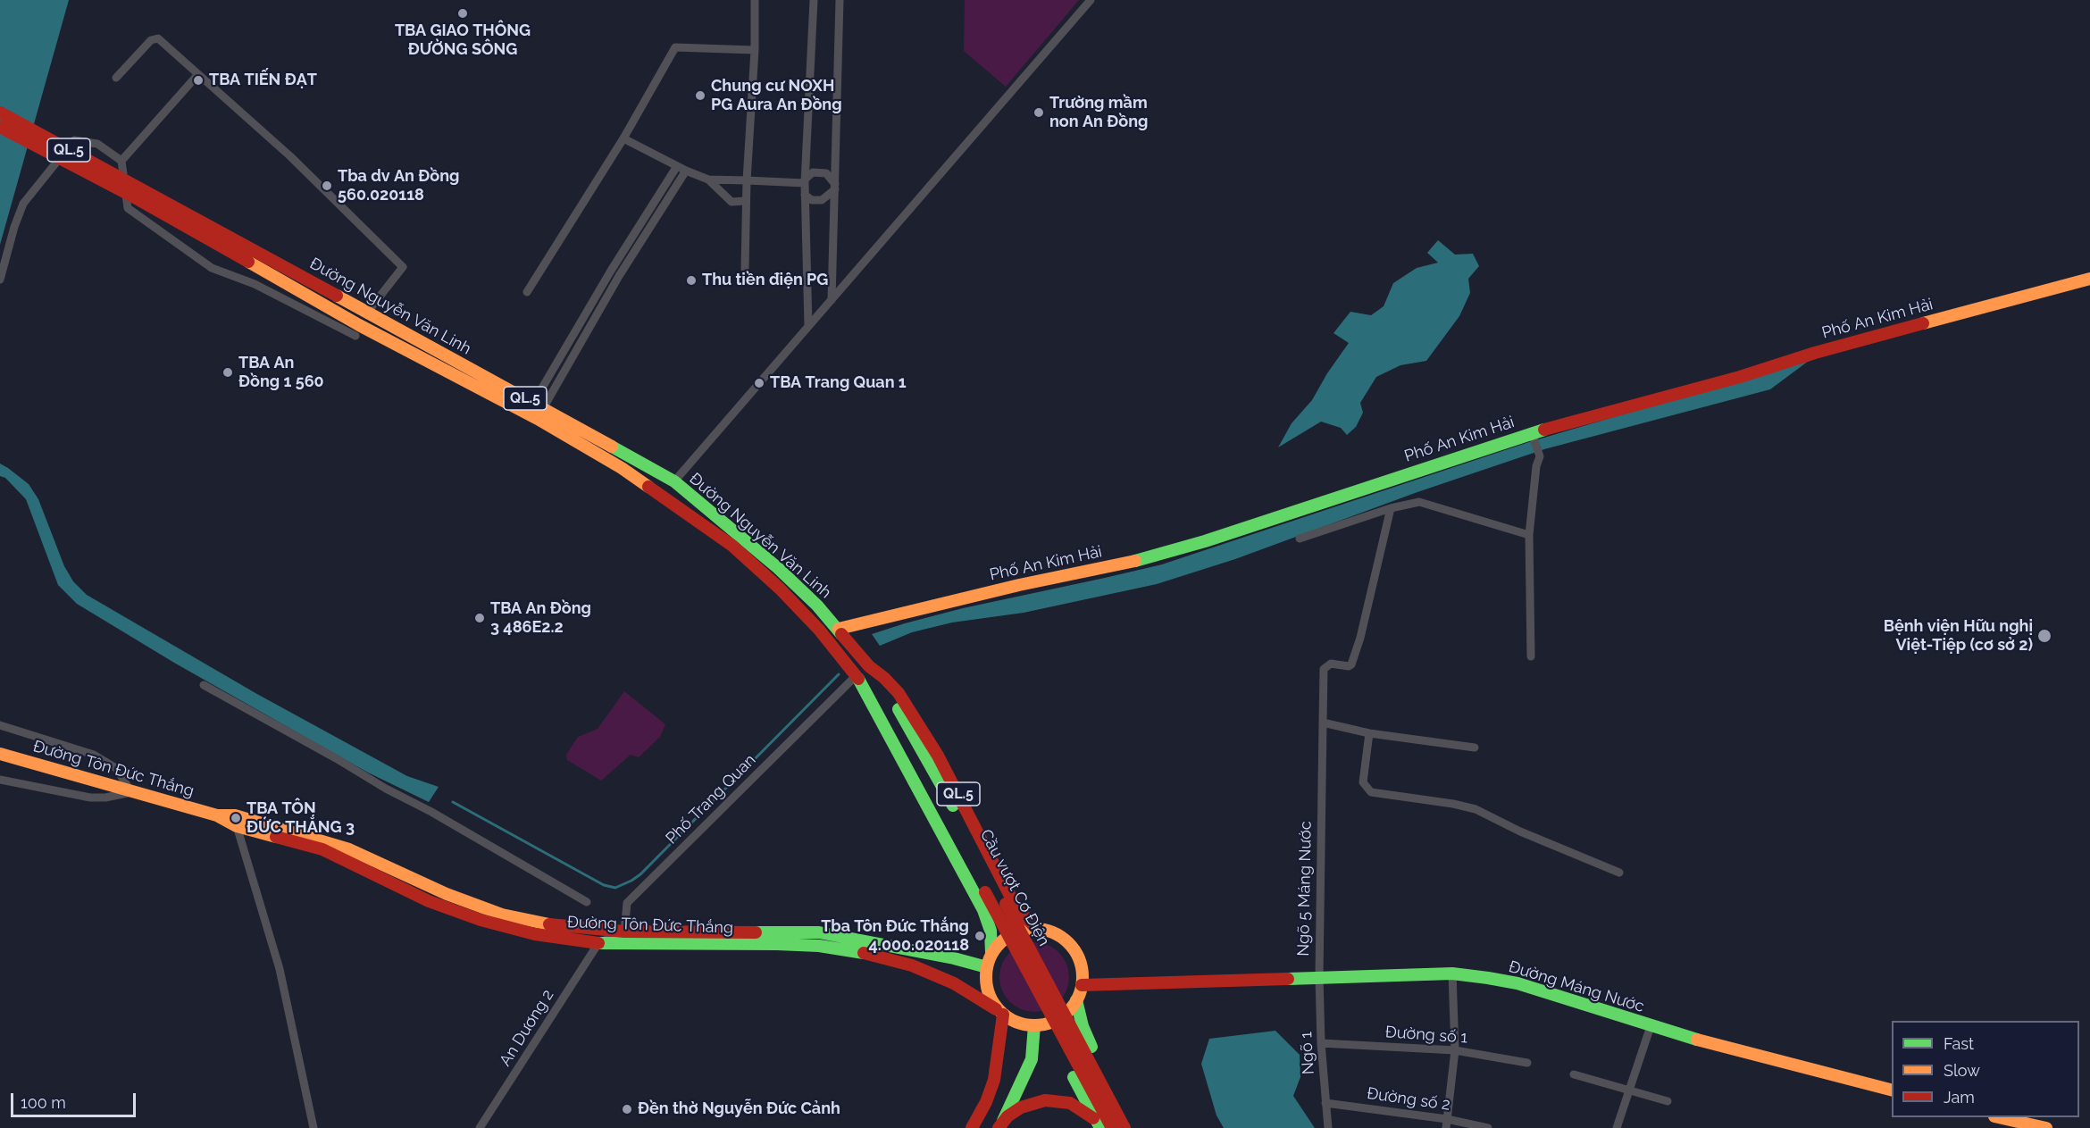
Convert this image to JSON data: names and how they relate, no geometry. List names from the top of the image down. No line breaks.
{"streets":{"main road":["QL.5","Đường Nguyễn Văn Linh","Phố An Kim Hải","Đường Tôn Đức Thắng","Cầu vượt Cơ Điện","Đường Máng Nước"],"street":["Phố Trang Quan","Ngõ 5 Máng Nước","An Dương 2","Đường số 1","Ngõ 1","Đường số 2"]},"crossings":[["Đường Nguyễn Văn Linh","Phố An Kim Hải"],["Đường Nguyễn Văn Linh","Đường Tôn Đức Thắng"],["Đường Nguyễn Văn Linh","Phố Trang Quan"],["Đường Nguyễn Văn Linh","Cầu vượt Cơ Điện"],["Đường Nguyễn Văn Linh","Đường Máng Nước"],["Đường Tôn Đức Thắng","Phố Trang Quan"],["Đường Tôn Đức Thắng","Đường Máng Nước"],["Đường Tôn Đức Thắng","An Dương 2"],["Phố Trang Quan","Cầu vượt Cơ Điện"],["Ngõ 5 Máng Nước","Đường Máng Nước"],["Ngõ 5 Máng Nước","Ngõ 1"],["Đường Máng Nước","Ngõ 1"],["Đường số 1","Ngõ 1"],["Ngõ 1","Đường số 2"]],"places":["TBA GIAO THÔNG ĐƯỜNG SÔNG","TBA TIẾN ĐẠT","Chung cư NOXH PG Aura An Đồng","Trường mầm non An Đồng","Tba dv An Đồng 560.020118","Thu tiền điện PG","TBA An Đồng 1 560","TBA Trang Quan 1","TBA An Đồng 3 486E2.2","Bệnh viện Hữu nghị Việt-Tiệp (cơ sở 2)","TBA TÔN ĐỨC THẮNG 3","Tba Tôn Đức Thắng 4.000.020118","Đền thờ Nguyễn Đức Cảnh"],"legend":["Fast","Slow","Jam"],"scale_bar":"100 m"}
